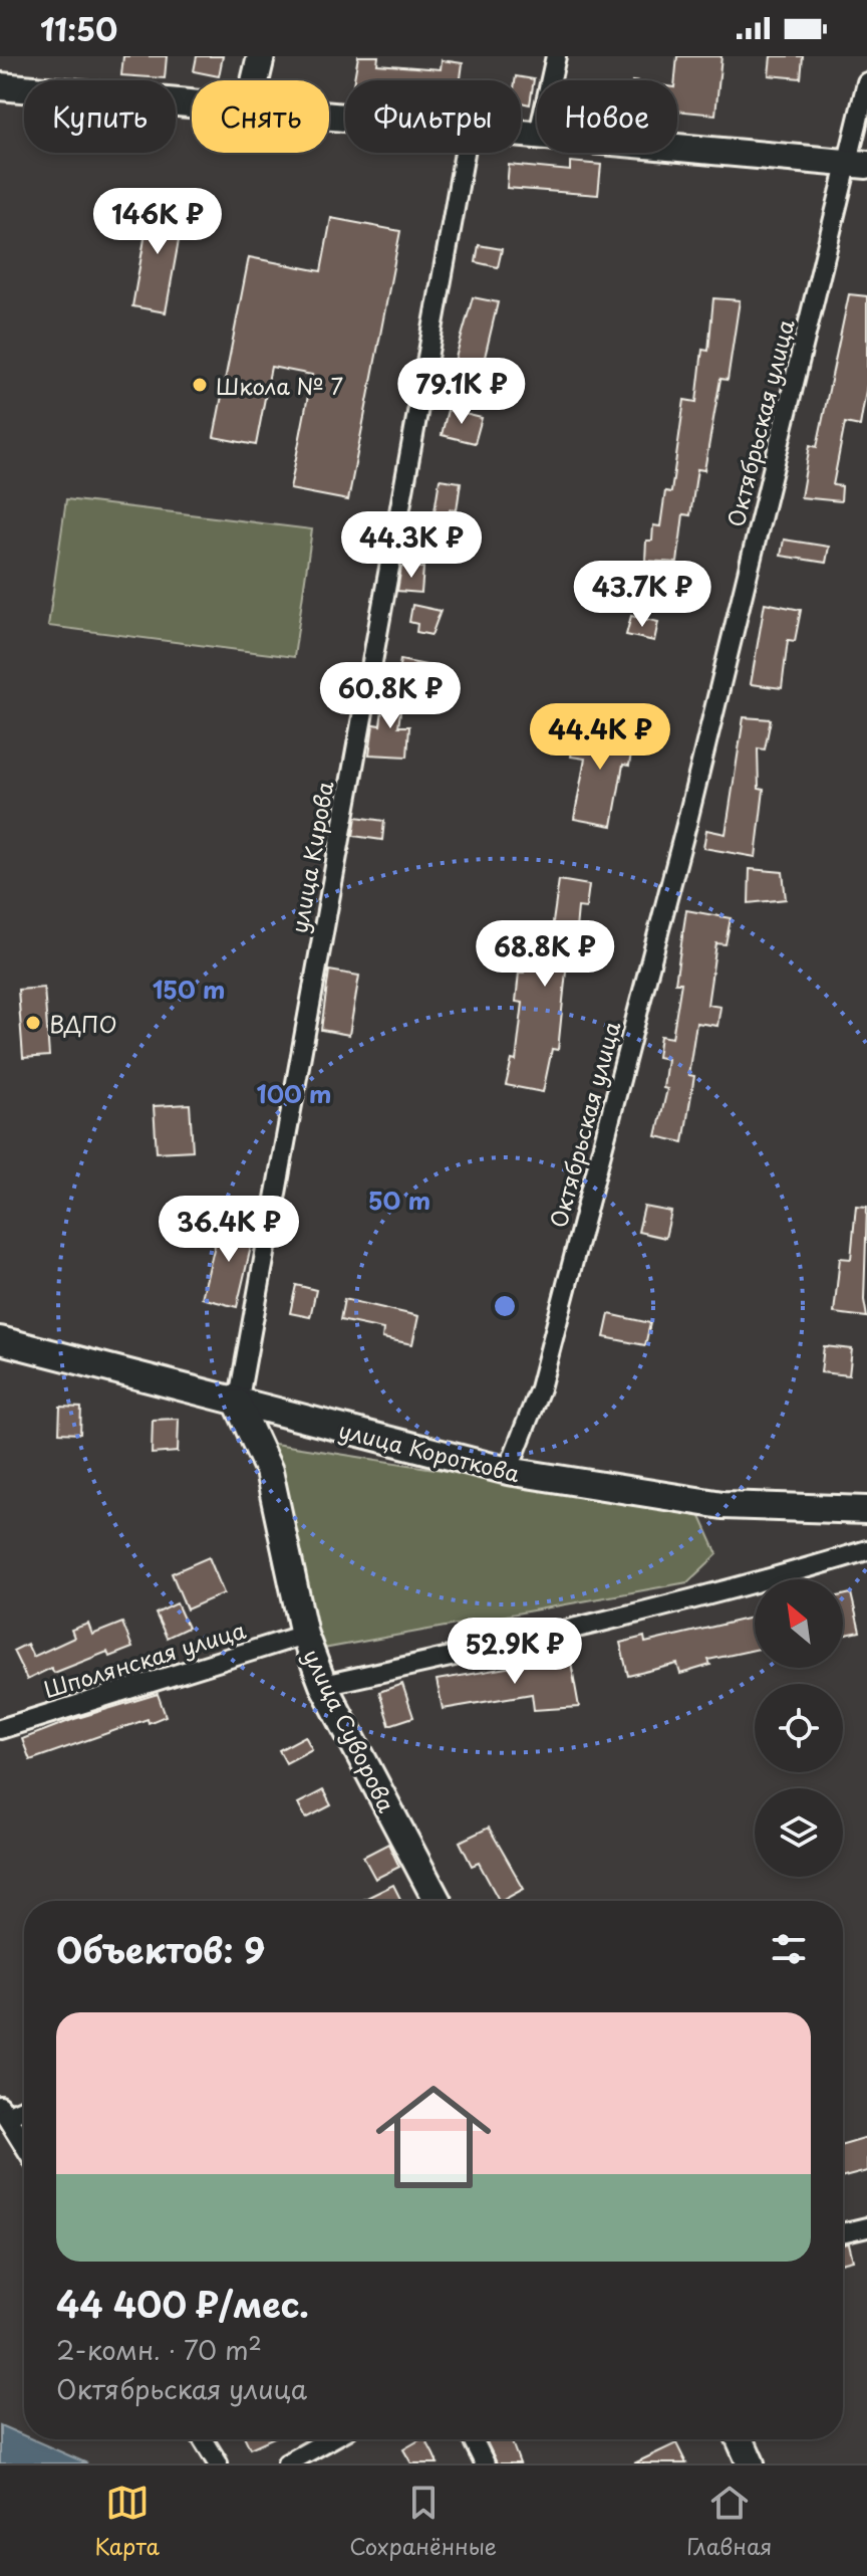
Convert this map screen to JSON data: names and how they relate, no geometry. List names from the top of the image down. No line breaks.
{"streets":{"street":["Октябрьская улица","улица Кирова","улица Короткова","Шполянская улица","улица Суворова"]},"crossings":[["Октябрьская улица","улица Короткова"],["улица Кирова","улица Короткова"],["улица Кирова","улица Суворова"],["улица Короткова","улица Суворова"],["Шполянская улица","улица Суворова"]],"places":["Школа № 7","ВДПО"],"north":"top left","page":{"status":"11:50","chip":["Купить","Снять","Фильтры","Новое"],"price":["146K ₽","79.1K ₽","44.3K ₽","43.7K ₽","60.8K ₽","44.4K ₽","68.8K ₽","36.4K ₽","52.9K ₽"],"heading":"Объектов: 9","list":[{"name":"44 400 ₽/мес.","note":"2-комн. · 70 m² · Октябрьская улица"}],"tabs":["Карта","Сохранённые","Главная"]},"rings":["150 m","100 m","50 m"]}
